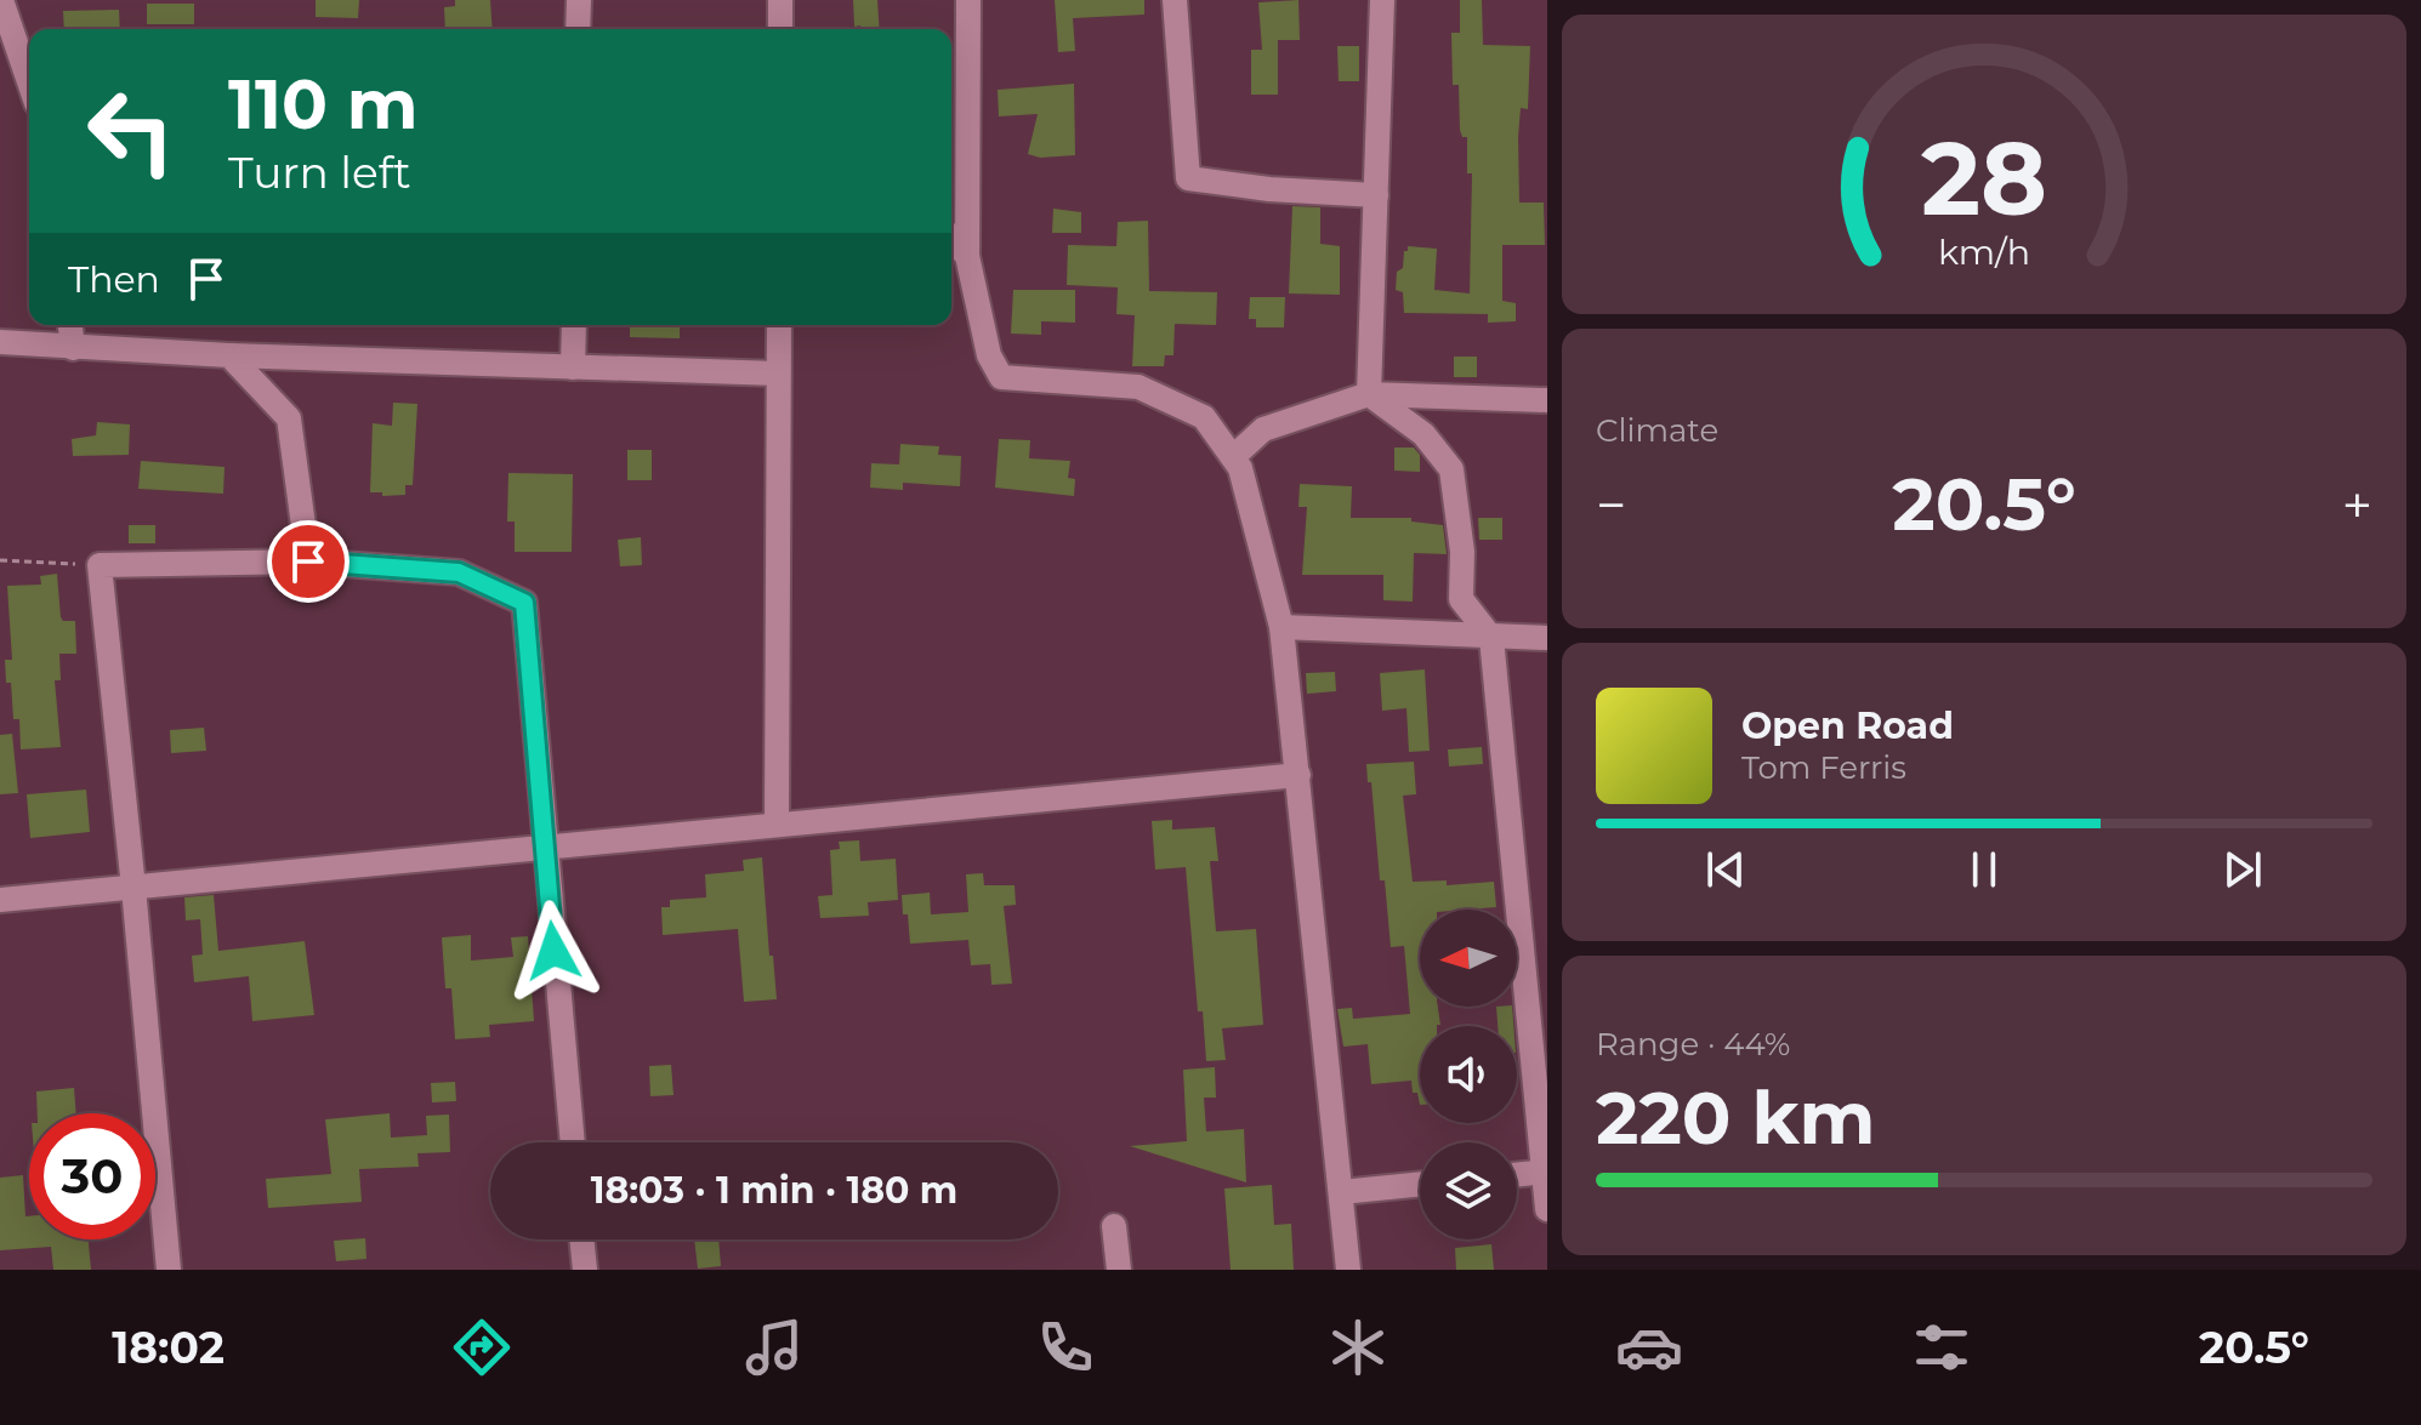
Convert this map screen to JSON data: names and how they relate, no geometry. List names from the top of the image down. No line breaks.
{"north":"left","page":{"turn":["110 m","Turn left"],"then":"Then","tile":["Climate",["Range · 44%","220 km"]],"heat":["−","20.5°","+"],"song":["Open Road","Tom Ferris"],"limit":"30","trip":"18:03 · 1 min · 180 m","tabs":["18:02","20.5°"],"gauge":["28","km/h"]}}
